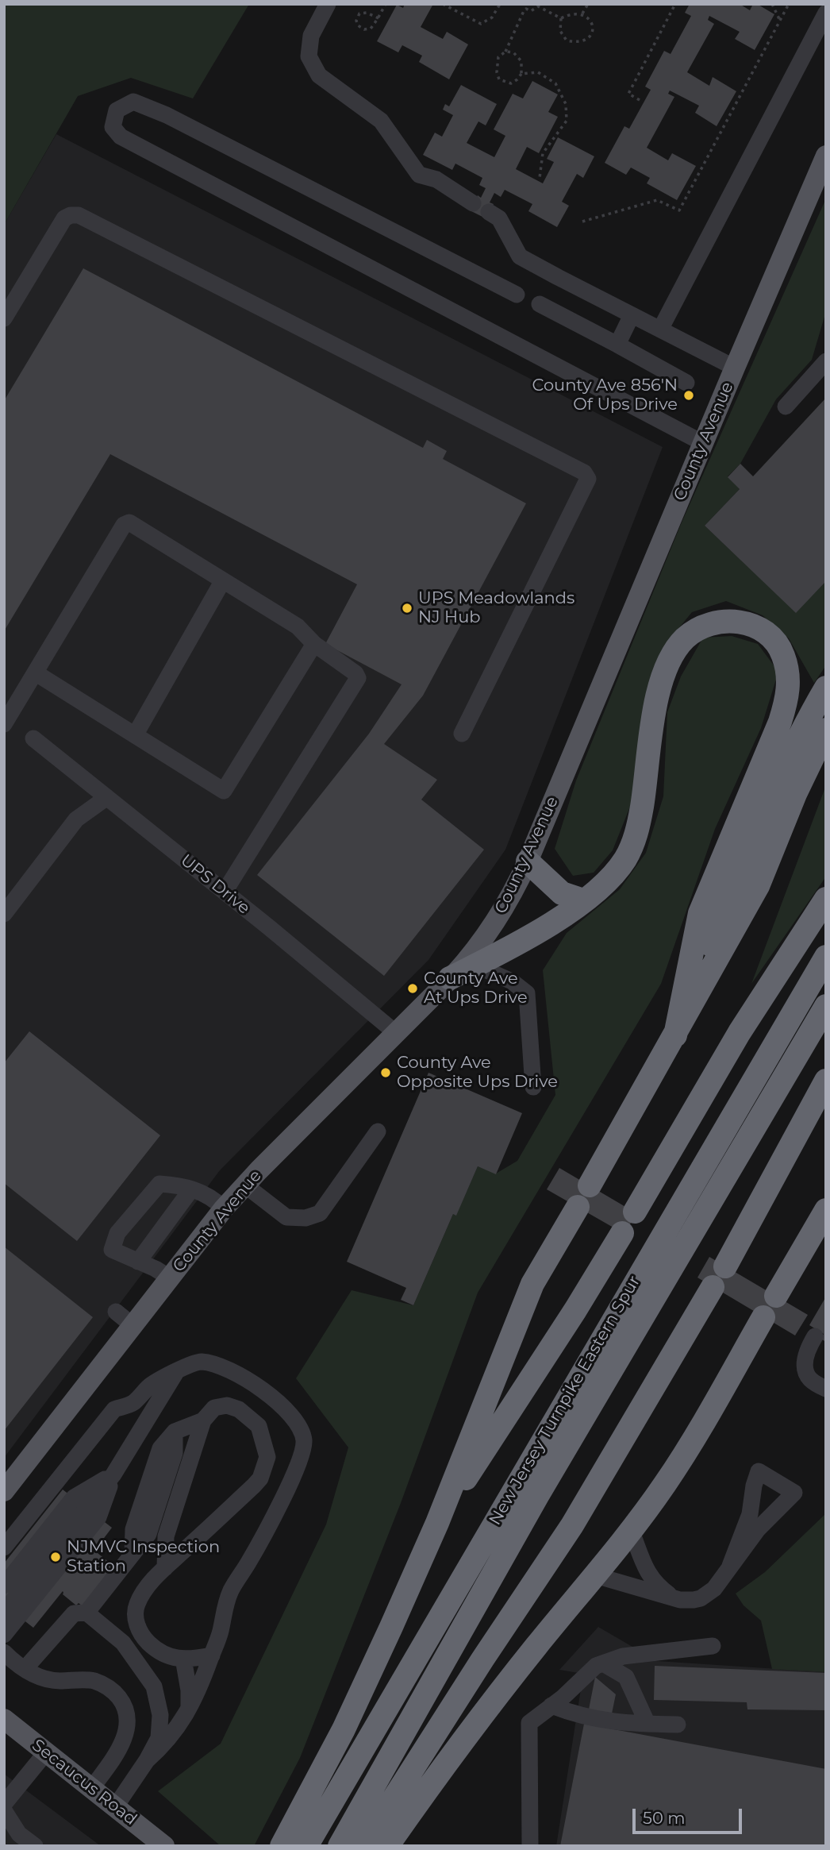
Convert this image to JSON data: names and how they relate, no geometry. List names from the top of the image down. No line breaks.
{"streets":{"highway":["New Jersey Turnpike Eastern Spur"],"main road":["County Avenue","Secaucus Road"],"street":["UPS Drive"]},"crossings":[["County Avenue","UPS Drive"]],"places":["County Ave 856'N Of Ups Drive","UPS Meadowlands NJ Hub","County Ave At Ups Drive","County Ave Opposite Ups Drive","NJMVC Inspection Station"],"scale_bar":"50 m"}
